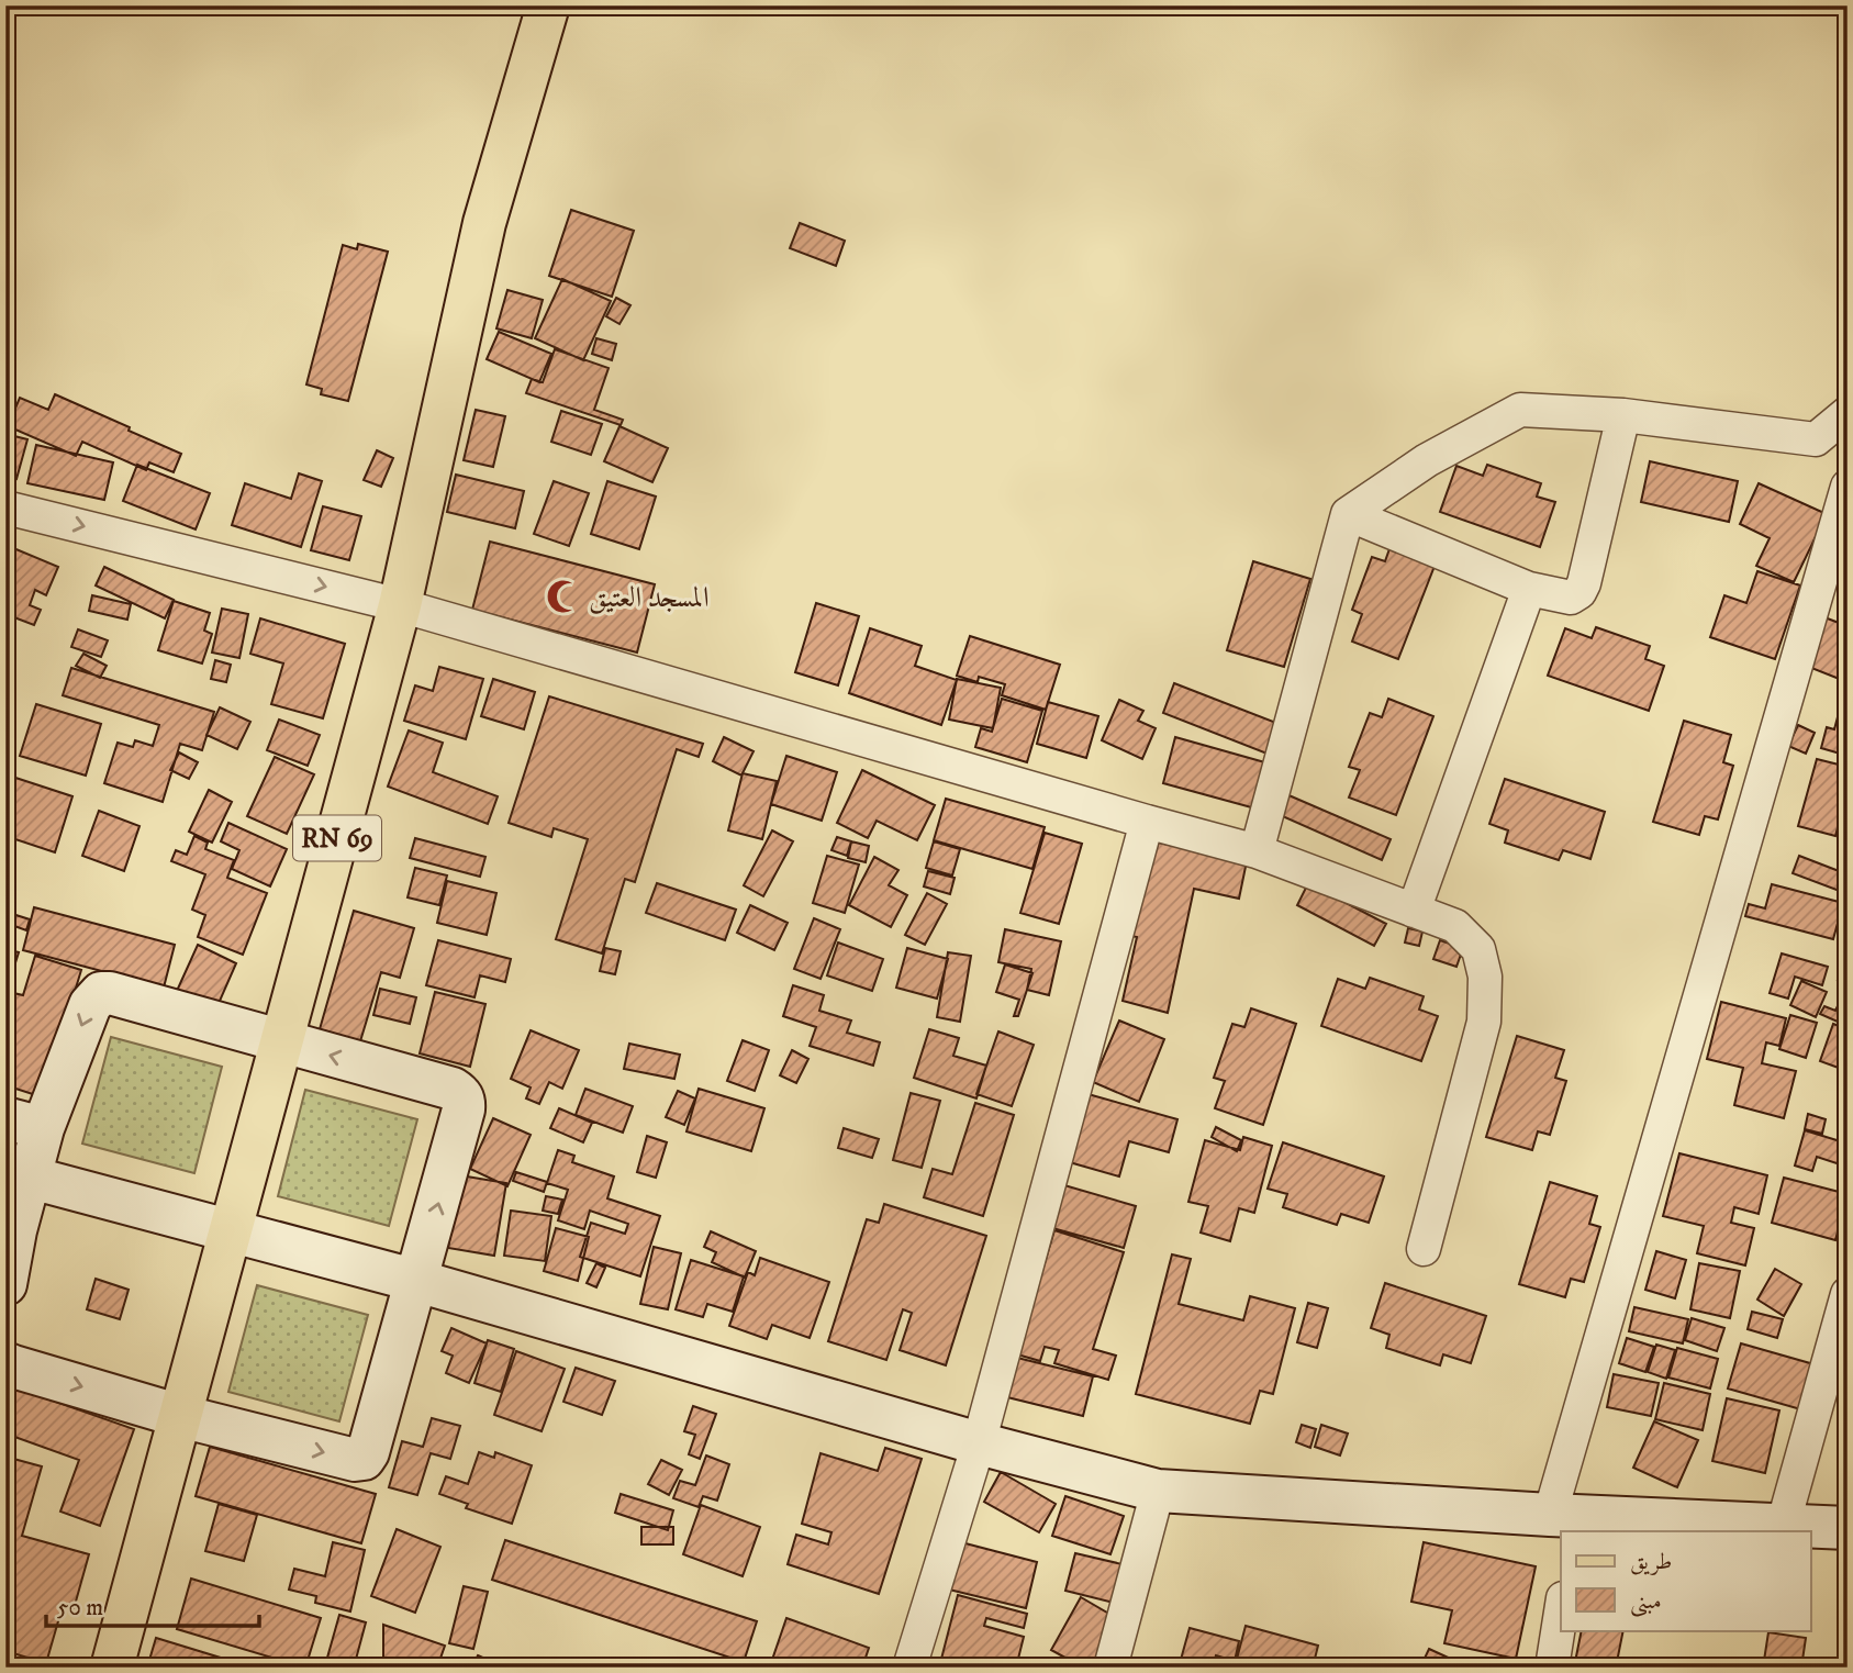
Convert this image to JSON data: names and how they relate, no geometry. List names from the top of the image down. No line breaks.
{"streets":{"main road":["RN 69"]},"places":{"mosque":["المسجد العتيق"]},"legend":["طريق","مبنى"],"scale_bar":"50 m"}
